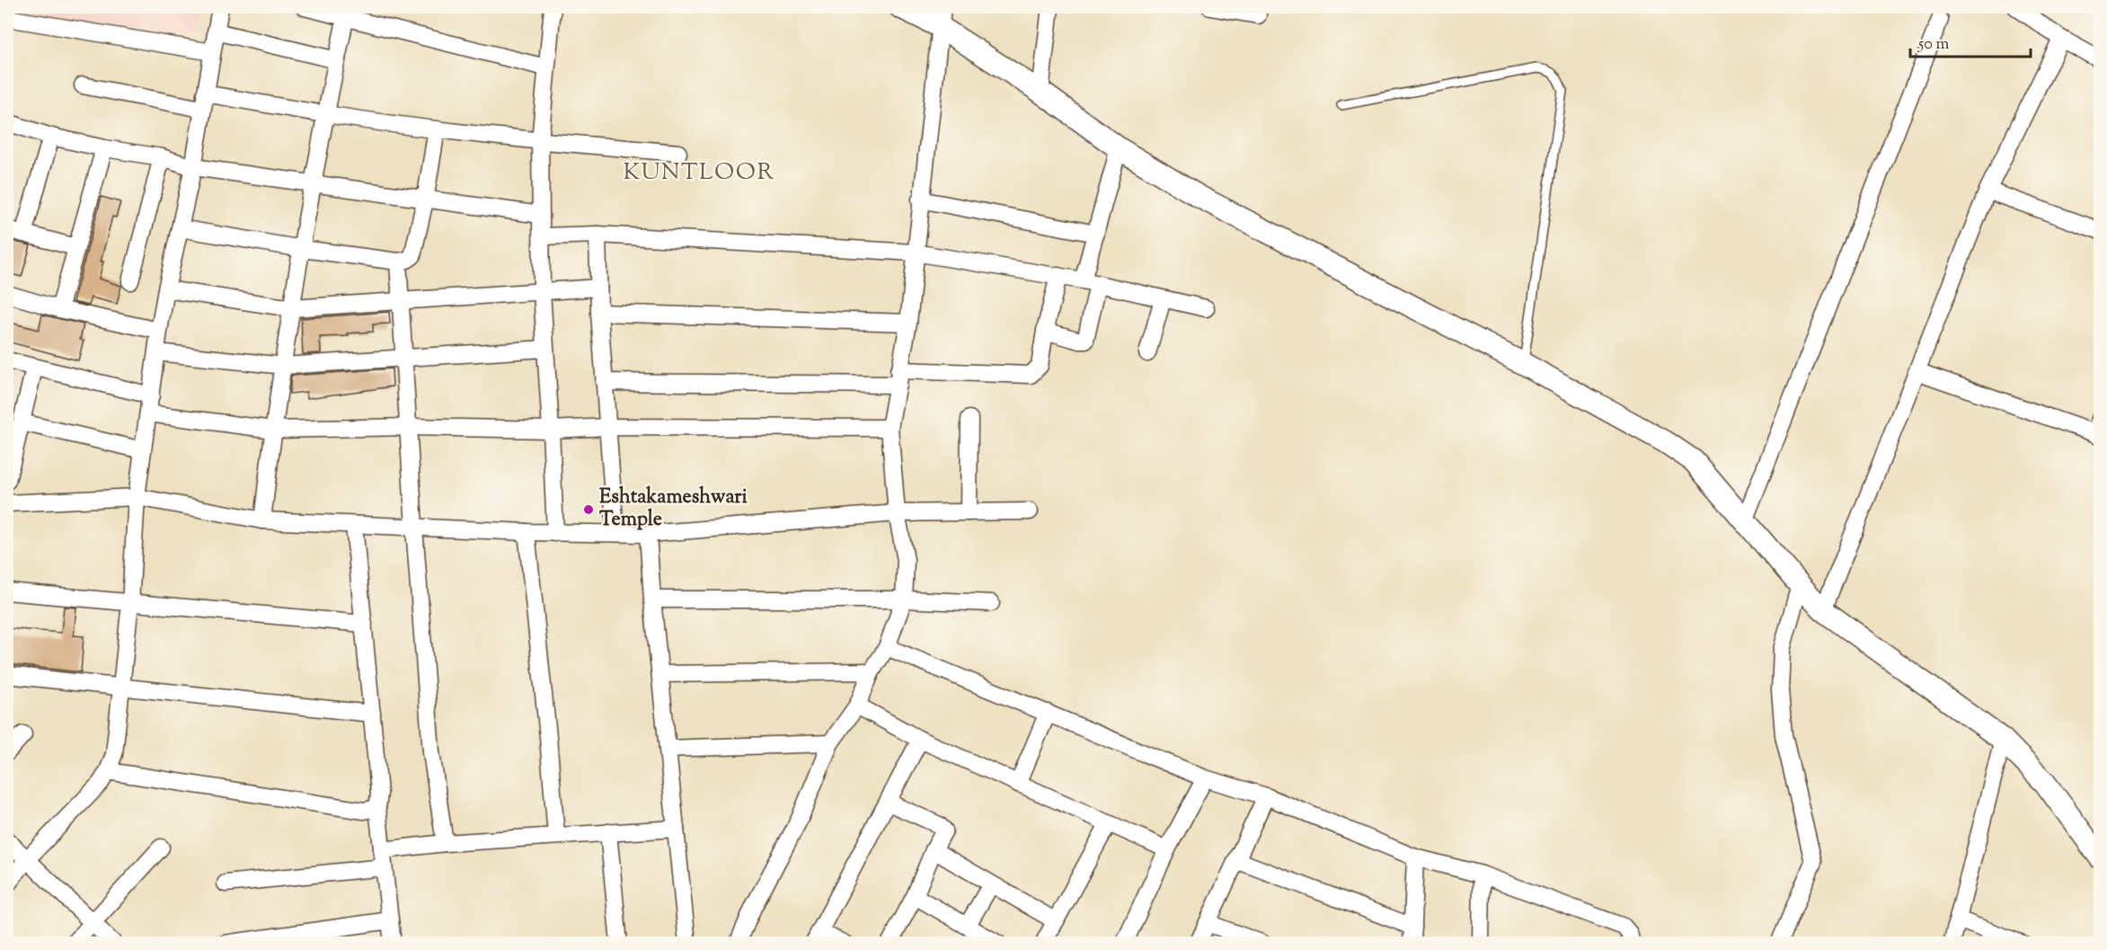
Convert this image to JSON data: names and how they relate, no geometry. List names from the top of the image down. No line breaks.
{"districts":["KUNTLOOR"],"places":["Eshtakameshwari Temple"],"scale_bar":"50 m"}
